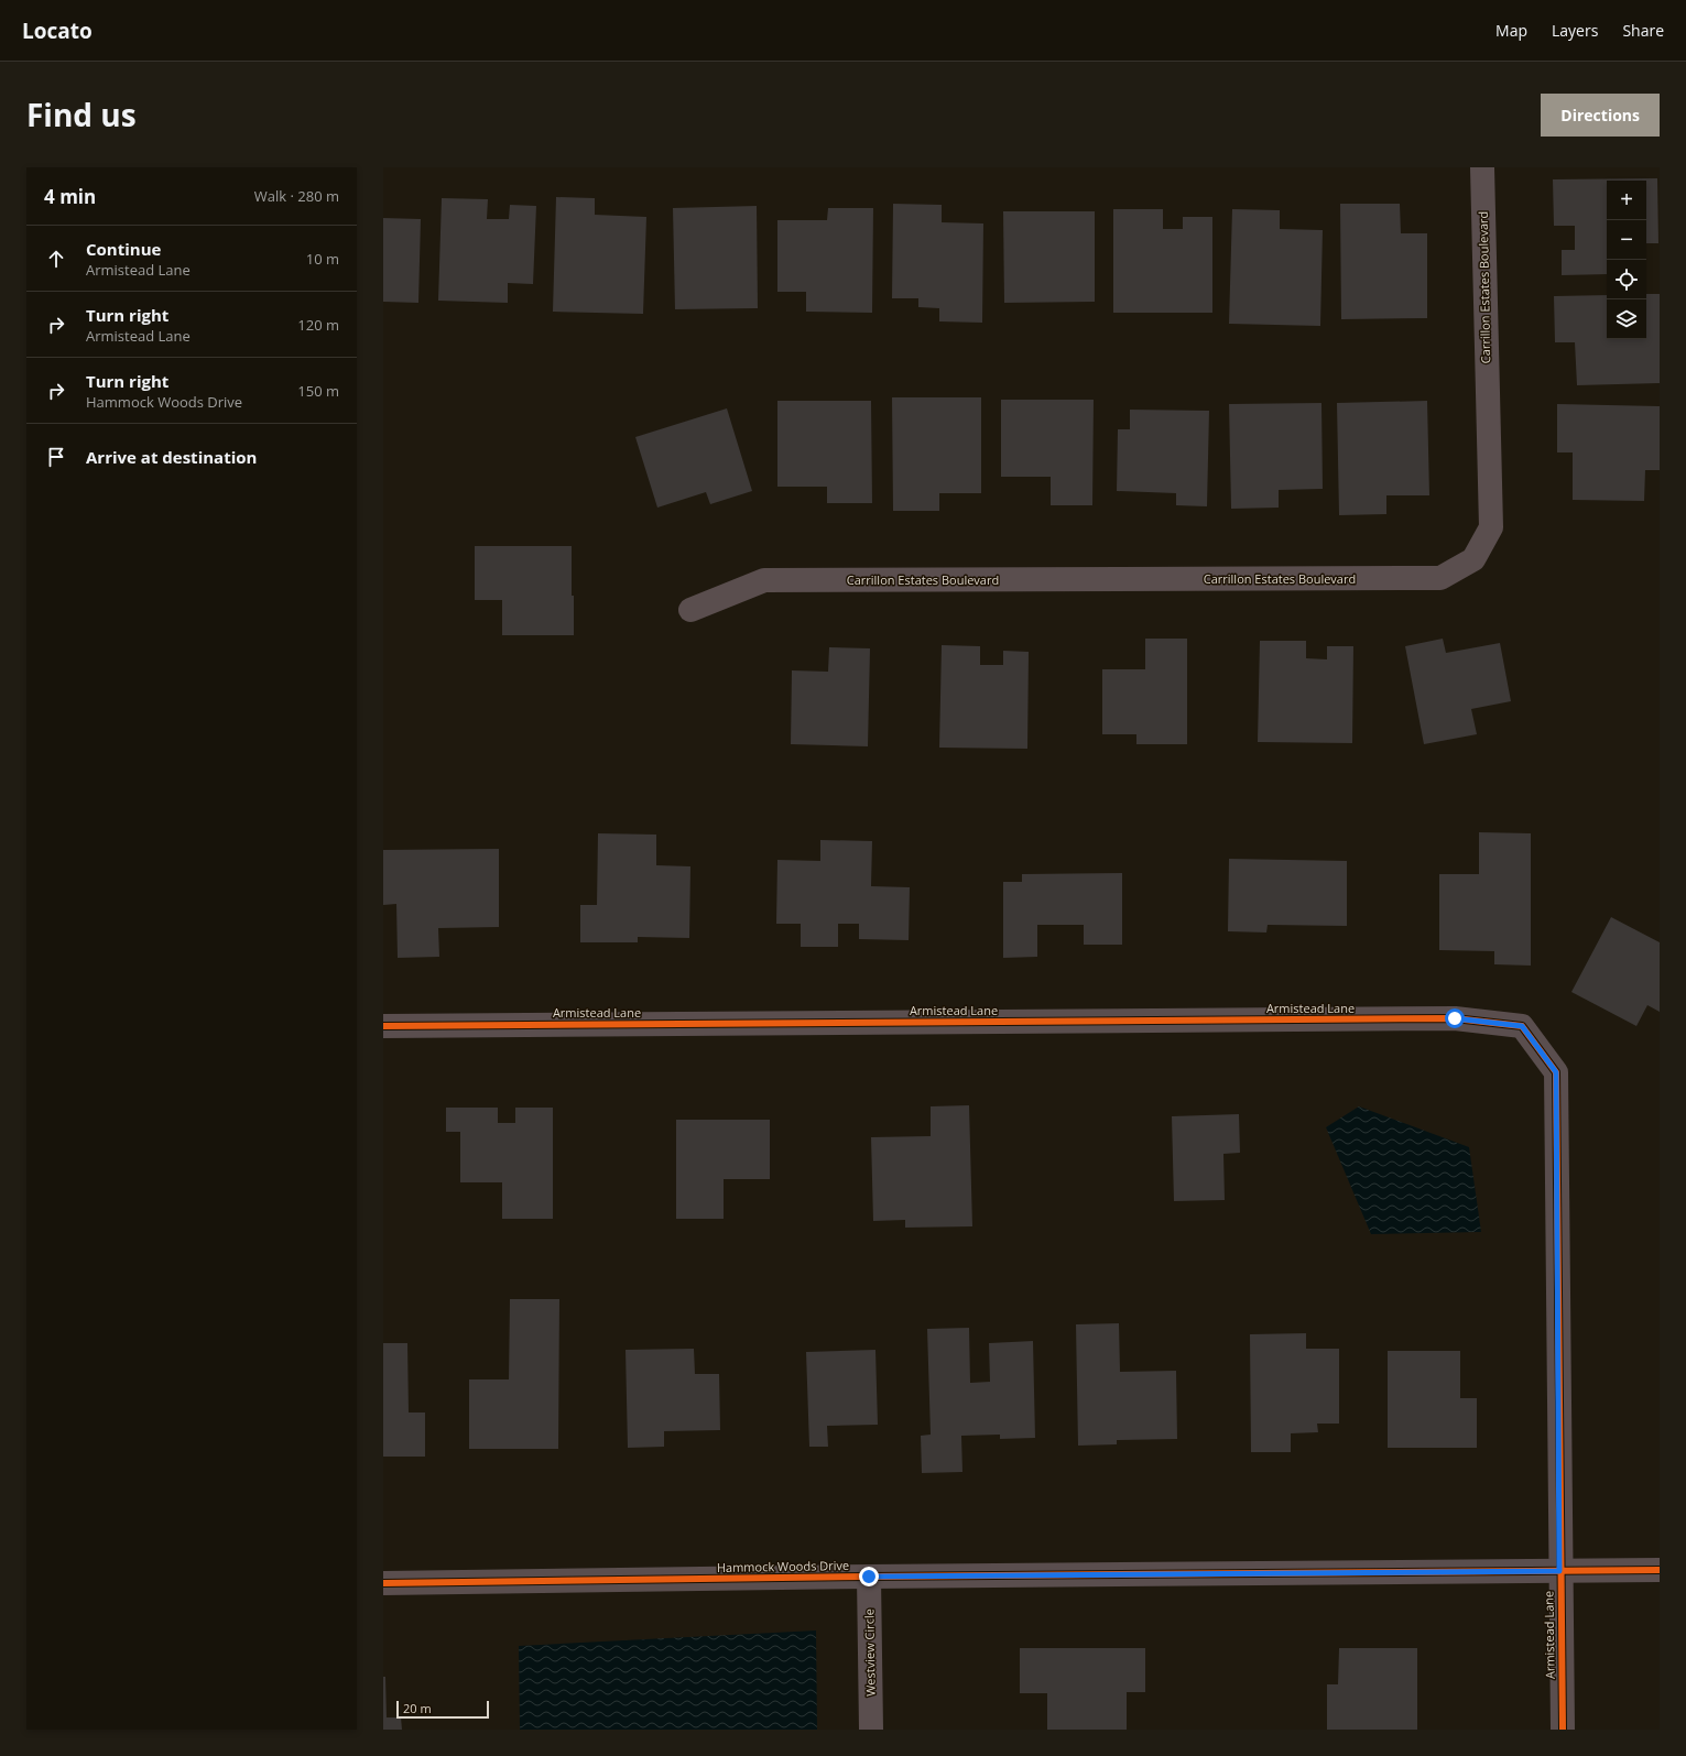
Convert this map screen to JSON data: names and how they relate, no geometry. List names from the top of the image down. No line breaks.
{"streets":{"street":["Carrillon Estates Boulevard","Armistead Lane","Hammock Woods Drive","Westview Circle"]},"crossings":[["Armistead Lane","Hammock Woods Drive"],["Hammock Woods Drive","Westview Circle"]],"scale_bar":"20 m","page":{"header":"Locato","nav":["Map","Layers","Share"],"title":"Find us","buttons":"Directions","heading":["4 min","Walk · 280 m"],"map_buttons":["+","−"],"list":[["Continue","Armistead Lane","10 m"],["Turn right","Armistead Lane","120 m"],["Turn right","Hammock Woods Drive","150 m"],"Arrive at destination"],"scale":"20 m"}}
